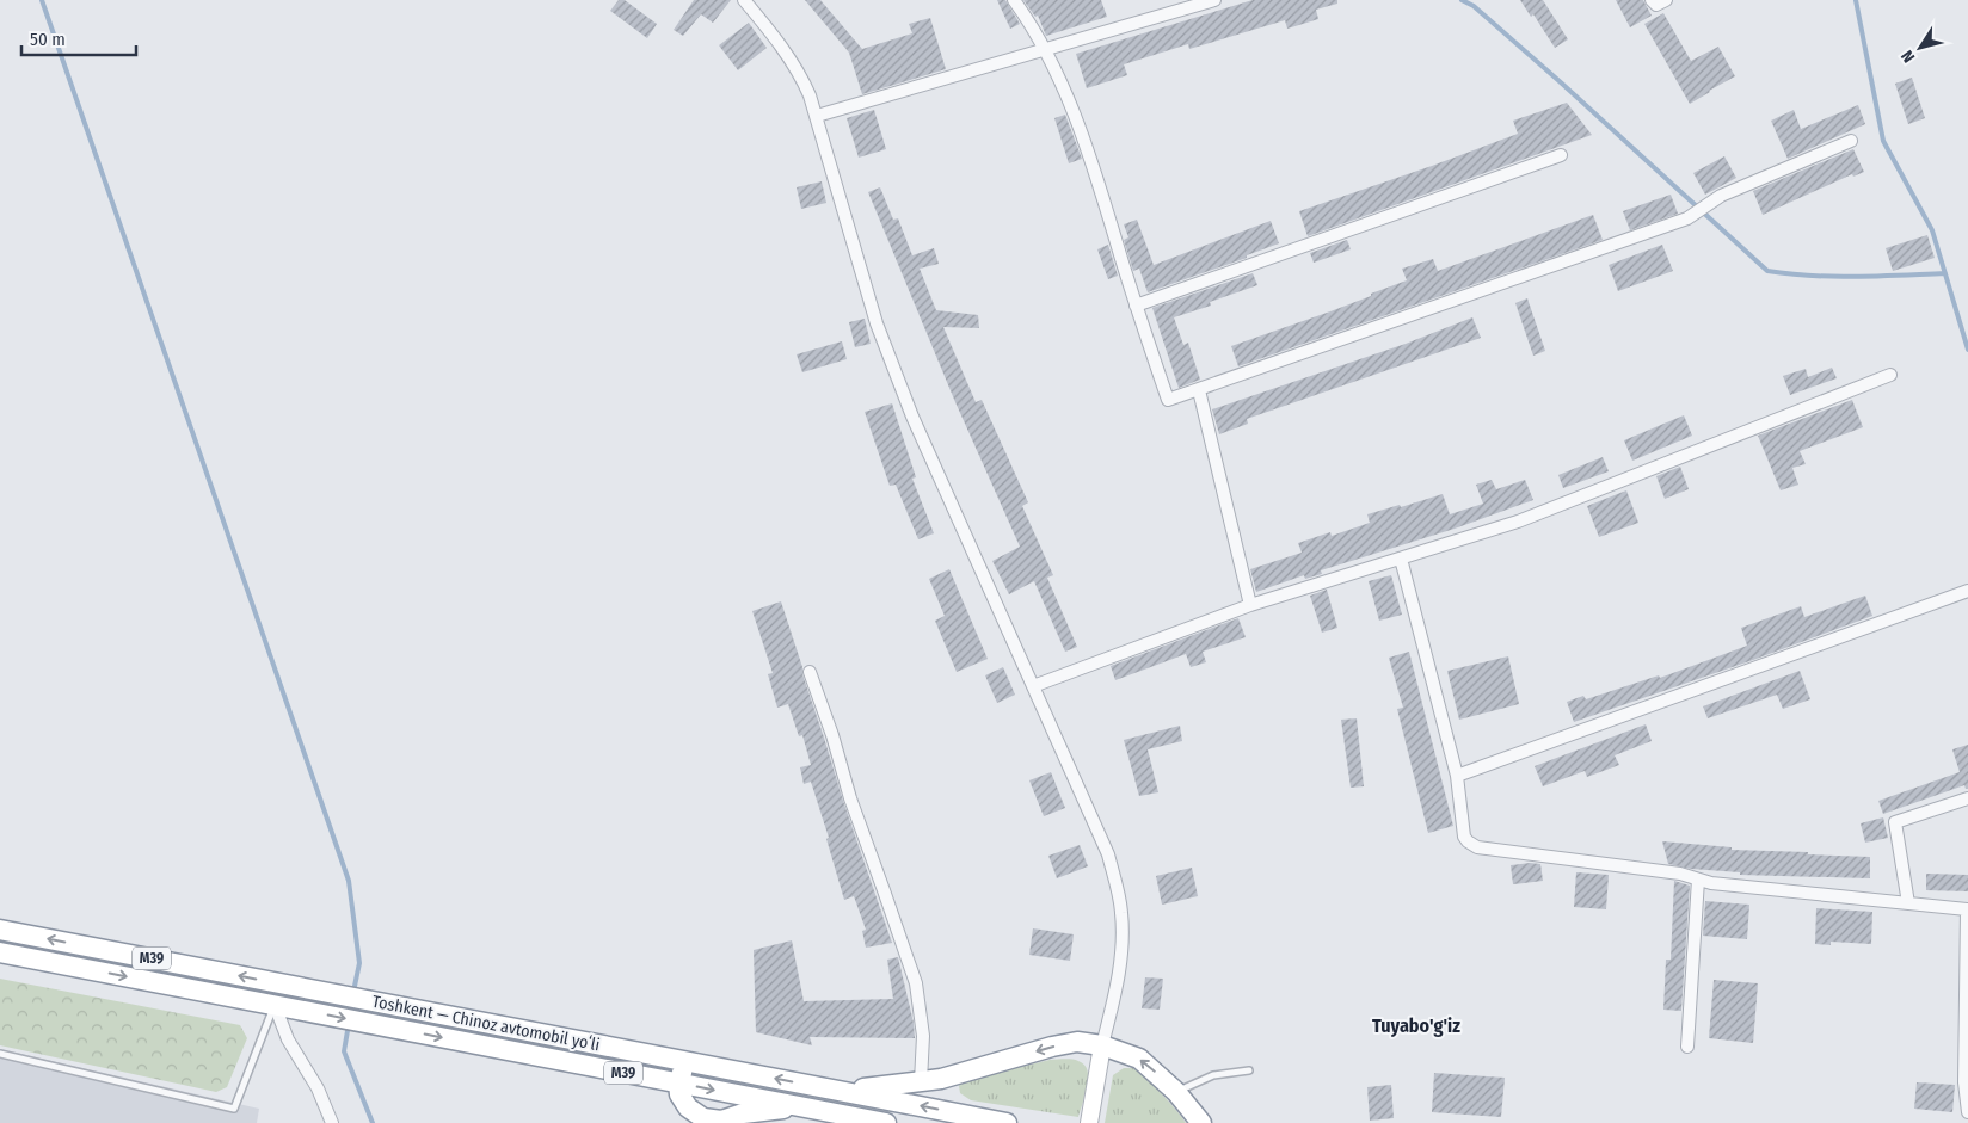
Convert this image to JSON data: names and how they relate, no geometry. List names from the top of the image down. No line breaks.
{"streets":{"highway":["M39","Toshkent — Chinoz avtomobil yoʻli"]},"districts":["Tuyabo'g'iz"],"scale_bar":"50 m","north":"bottom left"}
